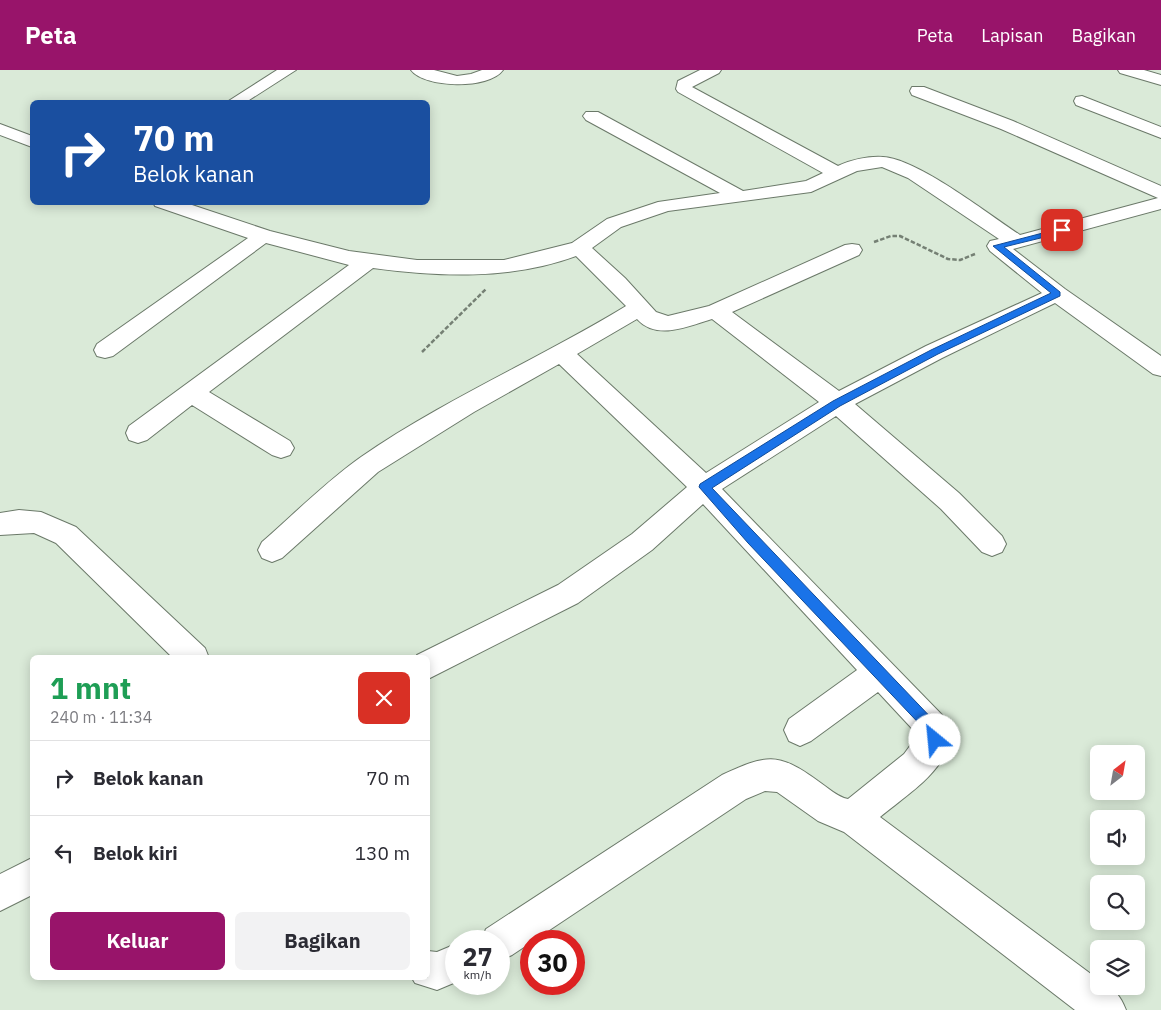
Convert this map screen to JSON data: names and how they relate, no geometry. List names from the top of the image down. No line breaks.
{"north":"top right","page":{"header":"Peta","nav":["Peta","Lapisan","Bagikan"],"turn":["70 m","Belok kanan"],"heading":["1 mnt","240 m · 11:34"],"list":[{"name":"Belok kanan","value":"70 m"},{"name":"Belok kiri","value":"130 m"}],"buttons":["Keluar","Bagikan"],"speed":"27 km/h","limit":"30"}}
